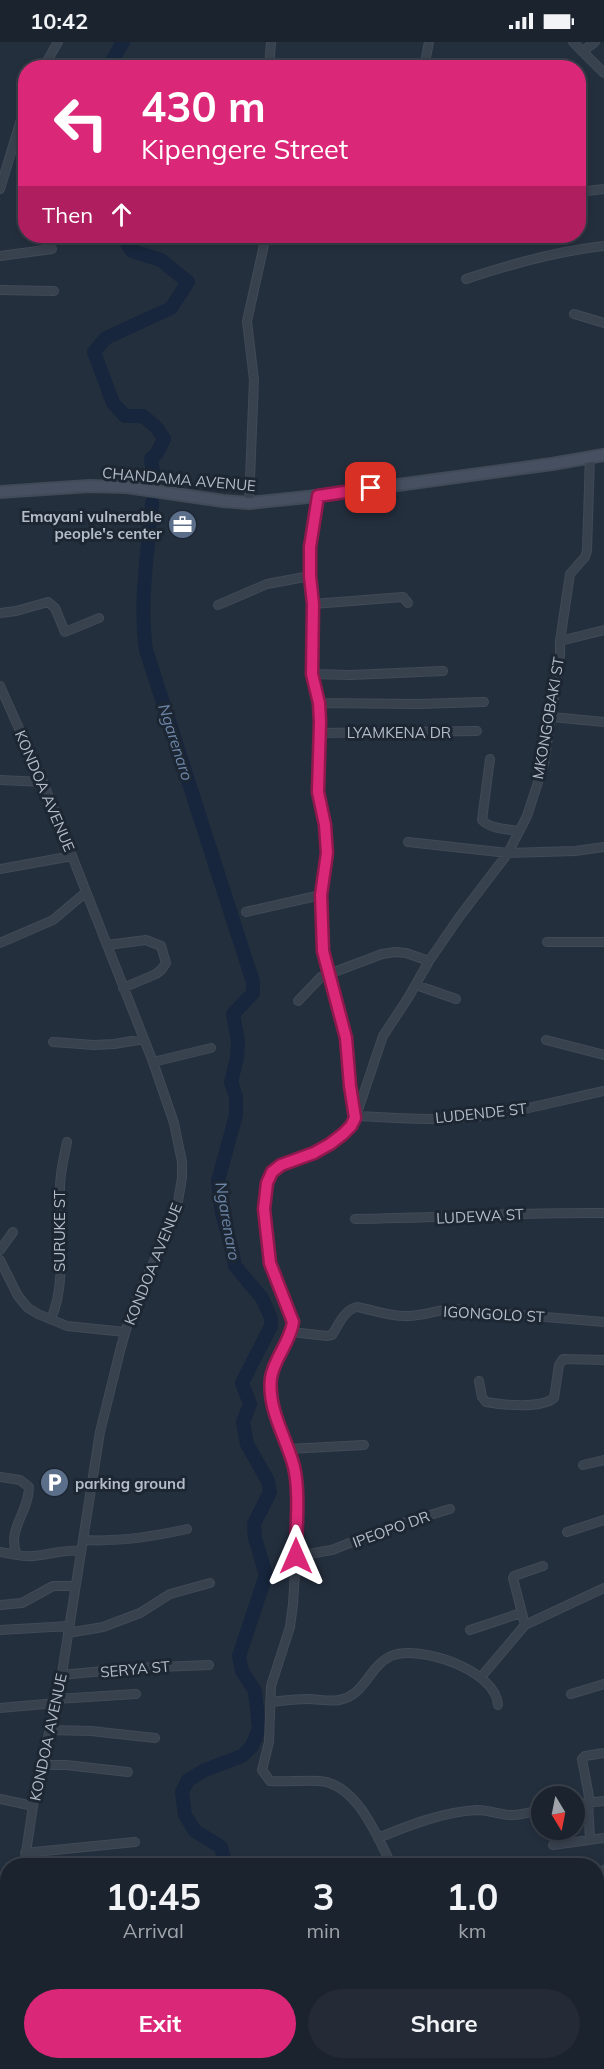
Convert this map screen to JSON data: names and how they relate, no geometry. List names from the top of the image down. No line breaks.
{"streets":{"street":["CHANDAMA AVENUE","MKONGOBAKI ST","LYAMKENA DR","KONDOA AVENUE","LUDENDE ST","LUDEWA ST","SURUKE ST","IGONGOLO ST","IPEOPO DR","SERYA ST"]},"crossings":[["CHANDAMA AVENUE","MKONGOBAKI ST"],["MKONGOBAKI ST","LUDENDE ST"],["KONDOA AVENUE","SERYA ST"]],"water":["Ngarenaro"],"places":{"office":["Emayani vulnerable people's center"],"parking":["parking ground"]},"north":"bottom","page":{"status":"10:42","turn":["430 m","Kipengere Street"],"then":"Then","eta":["10:45","Arrival","3","min","1.0","km"],"buttons":["Exit","Share"]}}
